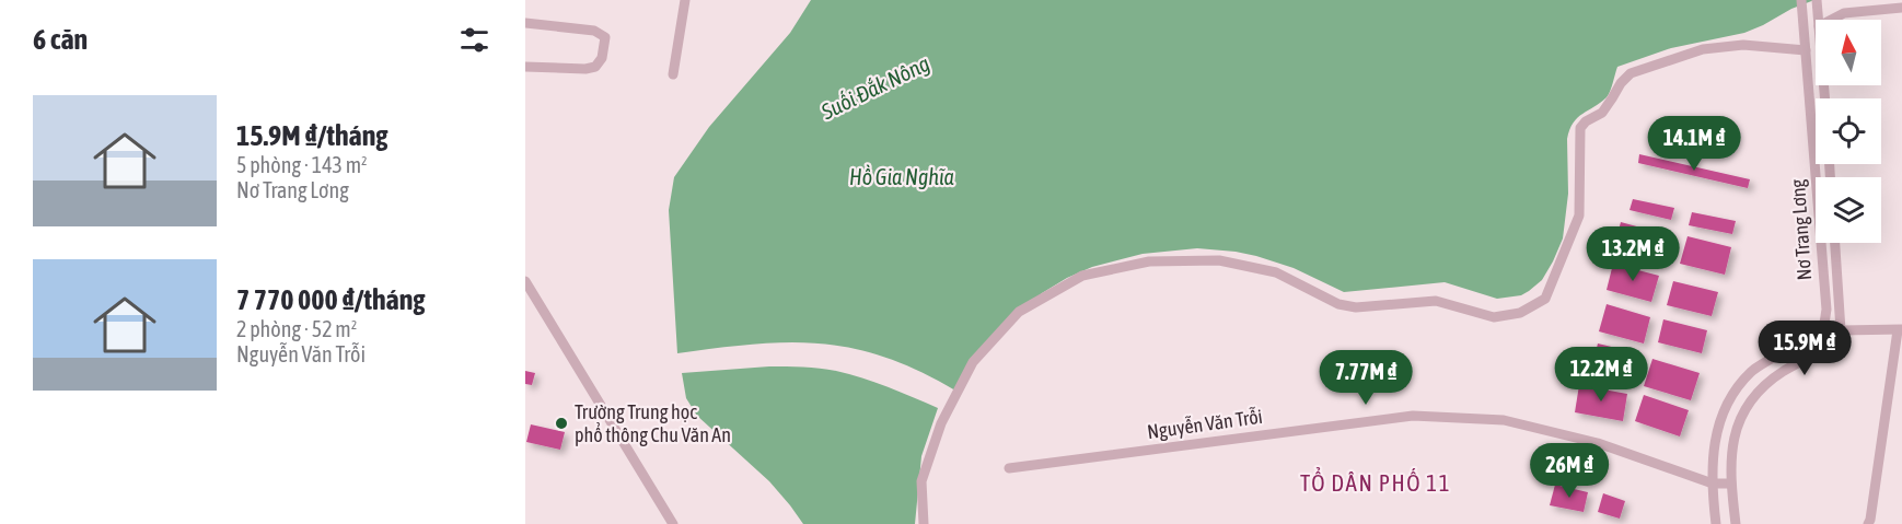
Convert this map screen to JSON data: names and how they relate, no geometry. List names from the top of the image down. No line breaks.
{"streets":{"street":["Nơ Trang Lơng","Nguyễn Văn Trỗi"]},"districts":["TỔ DÂN PHỐ 11"],"water":["Suối Đắk Nông","Hồ Gia Nghĩa"],"places":["Trường Trung học phổ thông Chu Văn An"],"north":"top","page":{"heading":"6 căn","list":[{"name":"15.9M ₫/tháng","note":"5 phòng · 143 m² · Nơ Trang Lơng"},{"name":"7 770 000 ₫/tháng","note":"2 phòng · 52 m² · Nguyễn Văn Trỗi"}],"price":["14.1M ₫","13.2M ₫","15.9M ₫","12.2M ₫","7.77M ₫","26M ₫"]}}
